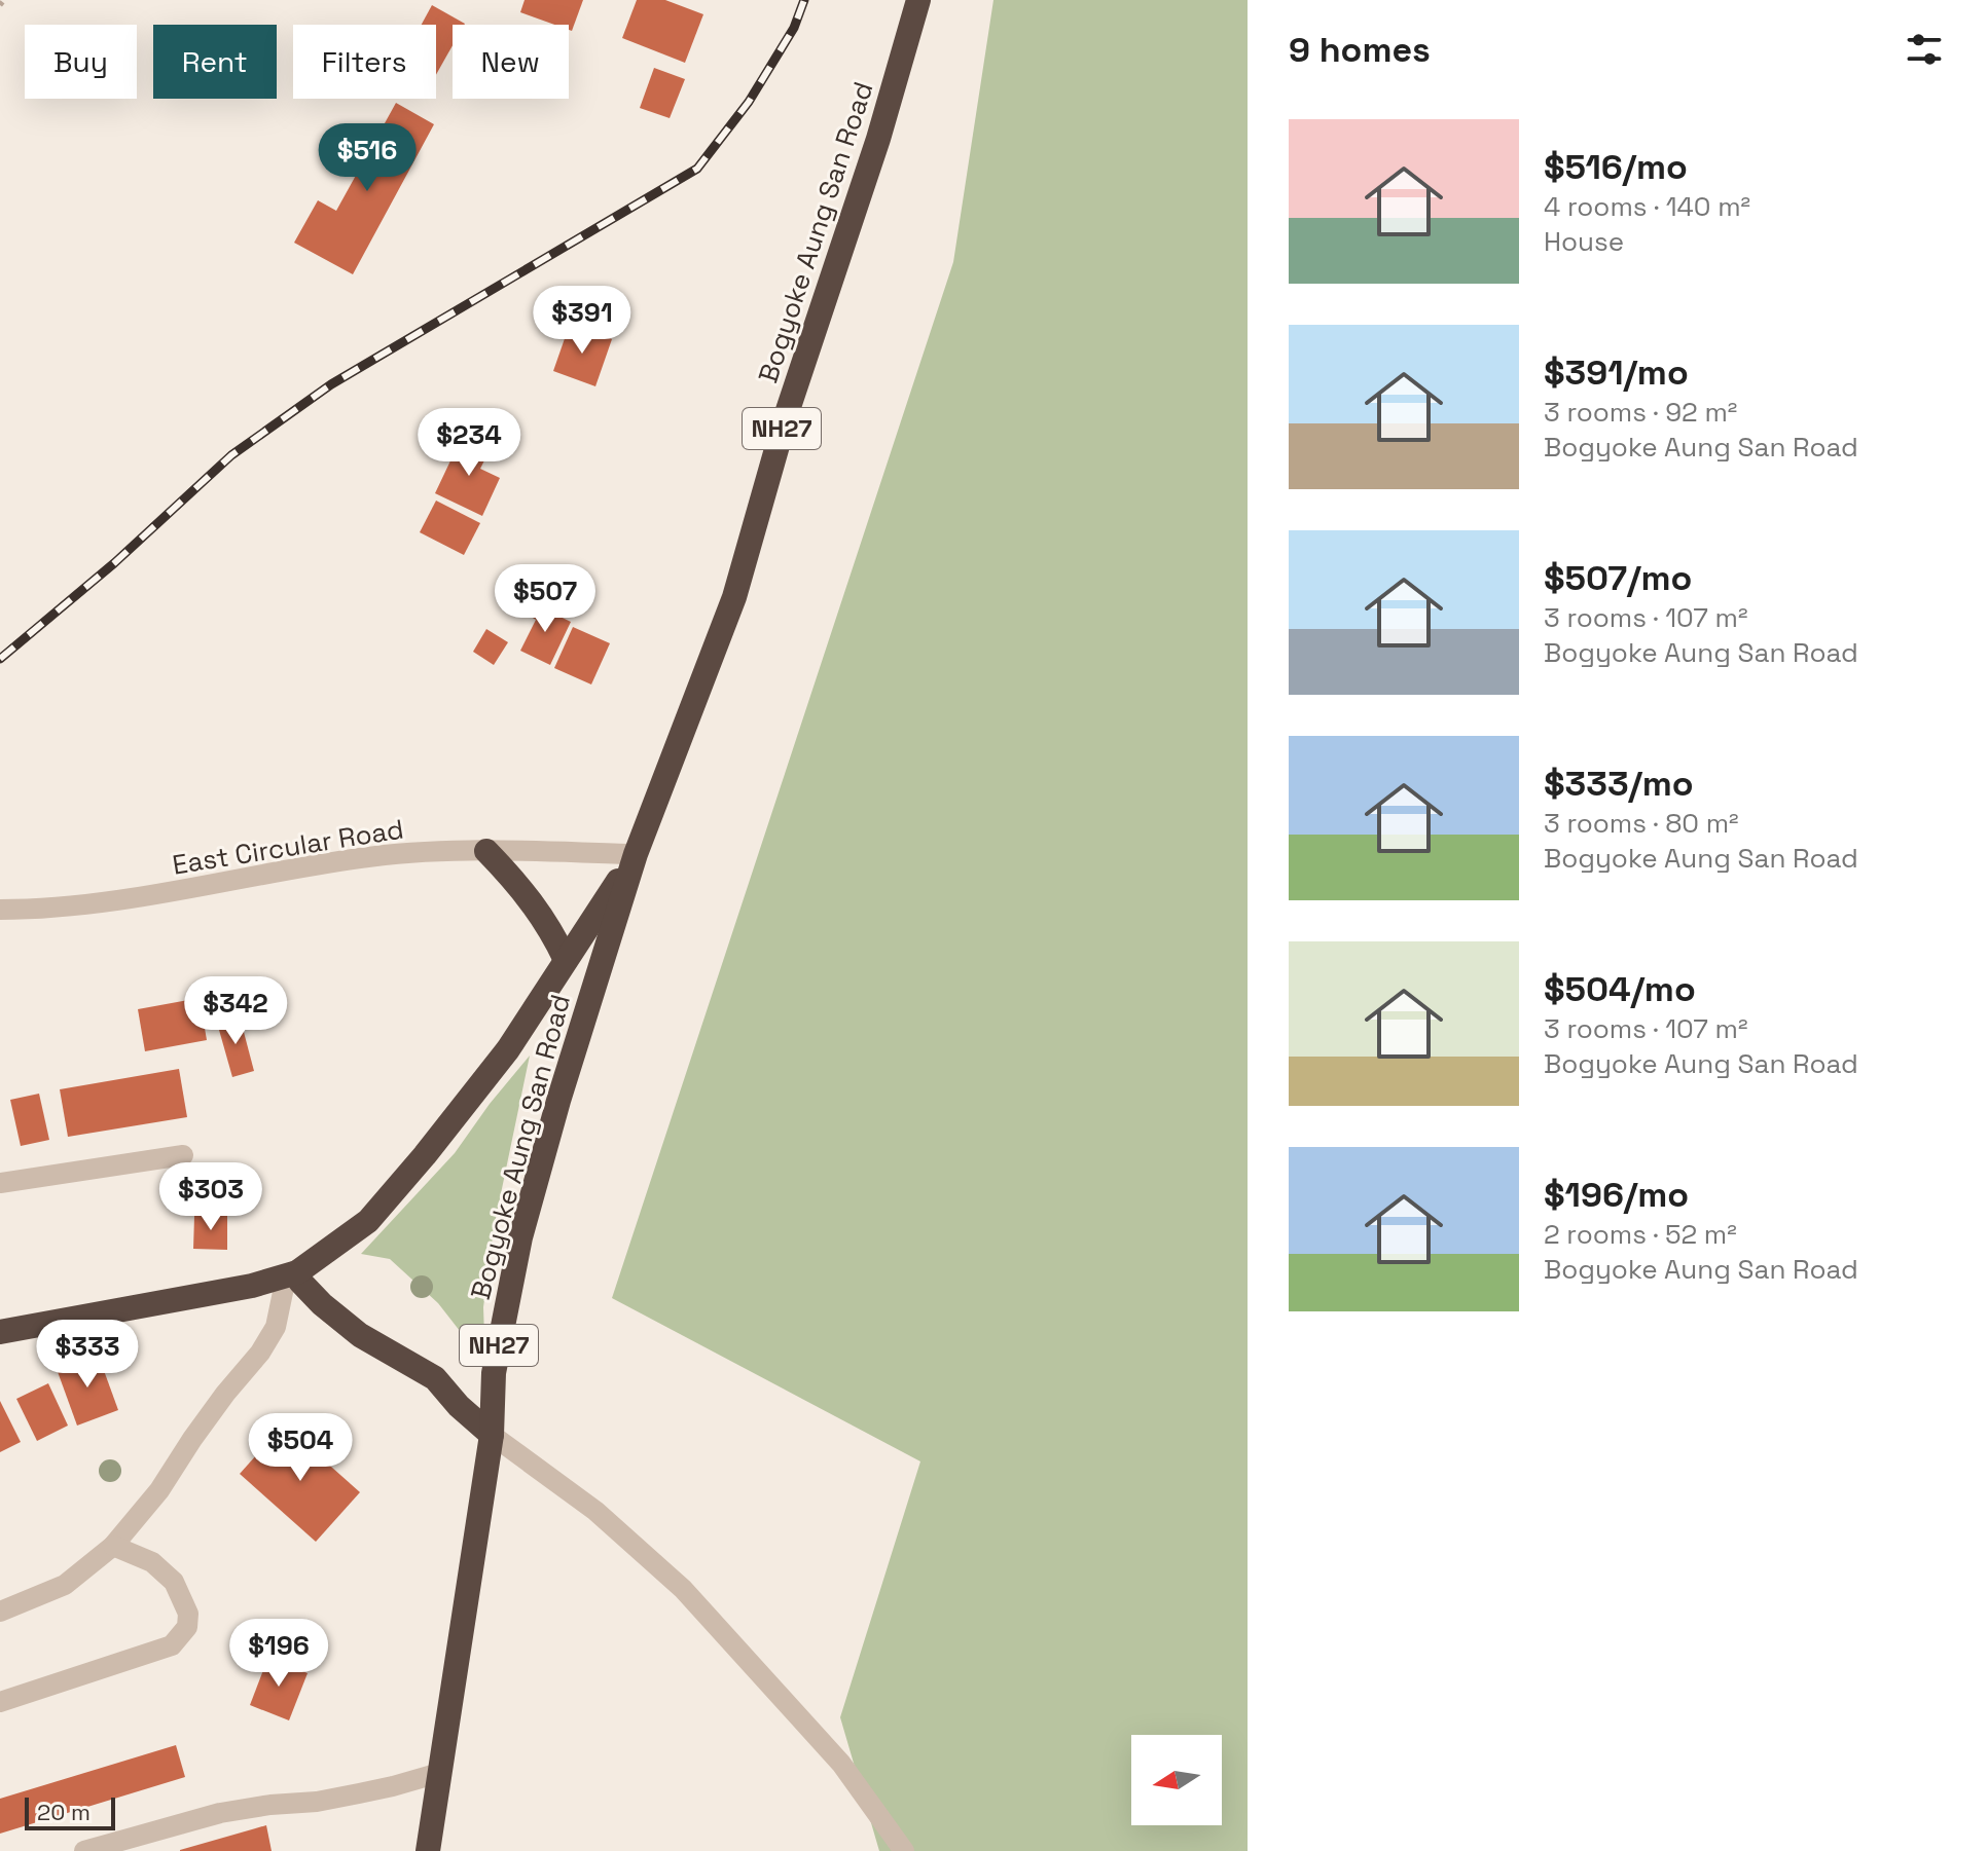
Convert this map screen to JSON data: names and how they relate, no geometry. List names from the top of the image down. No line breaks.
{"streets":{"highway":["Bogyoke Aung San Road","NH27"],"street":["East Circular Road"]},"crossings":[["Bogyoke Aung San Road","East Circular Road"]],"scale_bar":"20 m","north":"left","page":{"heading":"9 homes","chip":["Buy","Rent","Filters","New"],"list":[{"name":"$516/mo","note":"4 rooms · 140 m² · House"},{"name":"$391/mo","note":"3 rooms · 92 m² · Bogyoke Aung San Road"},{"name":"$507/mo","note":"3 rooms · 107 m² · Bogyoke Aung San Road"},{"name":"$333/mo","note":"3 rooms · 80 m² · Bogyoke Aung San Road"},{"name":"$504/mo","note":"3 rooms · 107 m² · Bogyoke Aung San Road"},{"name":"$196/mo","note":"2 rooms · 52 m² · Bogyoke Aung San Road"}],"price":["$516","$391","$234","$507","$342","$303","$333","$504","$196"],"scale":"20 m"}}
